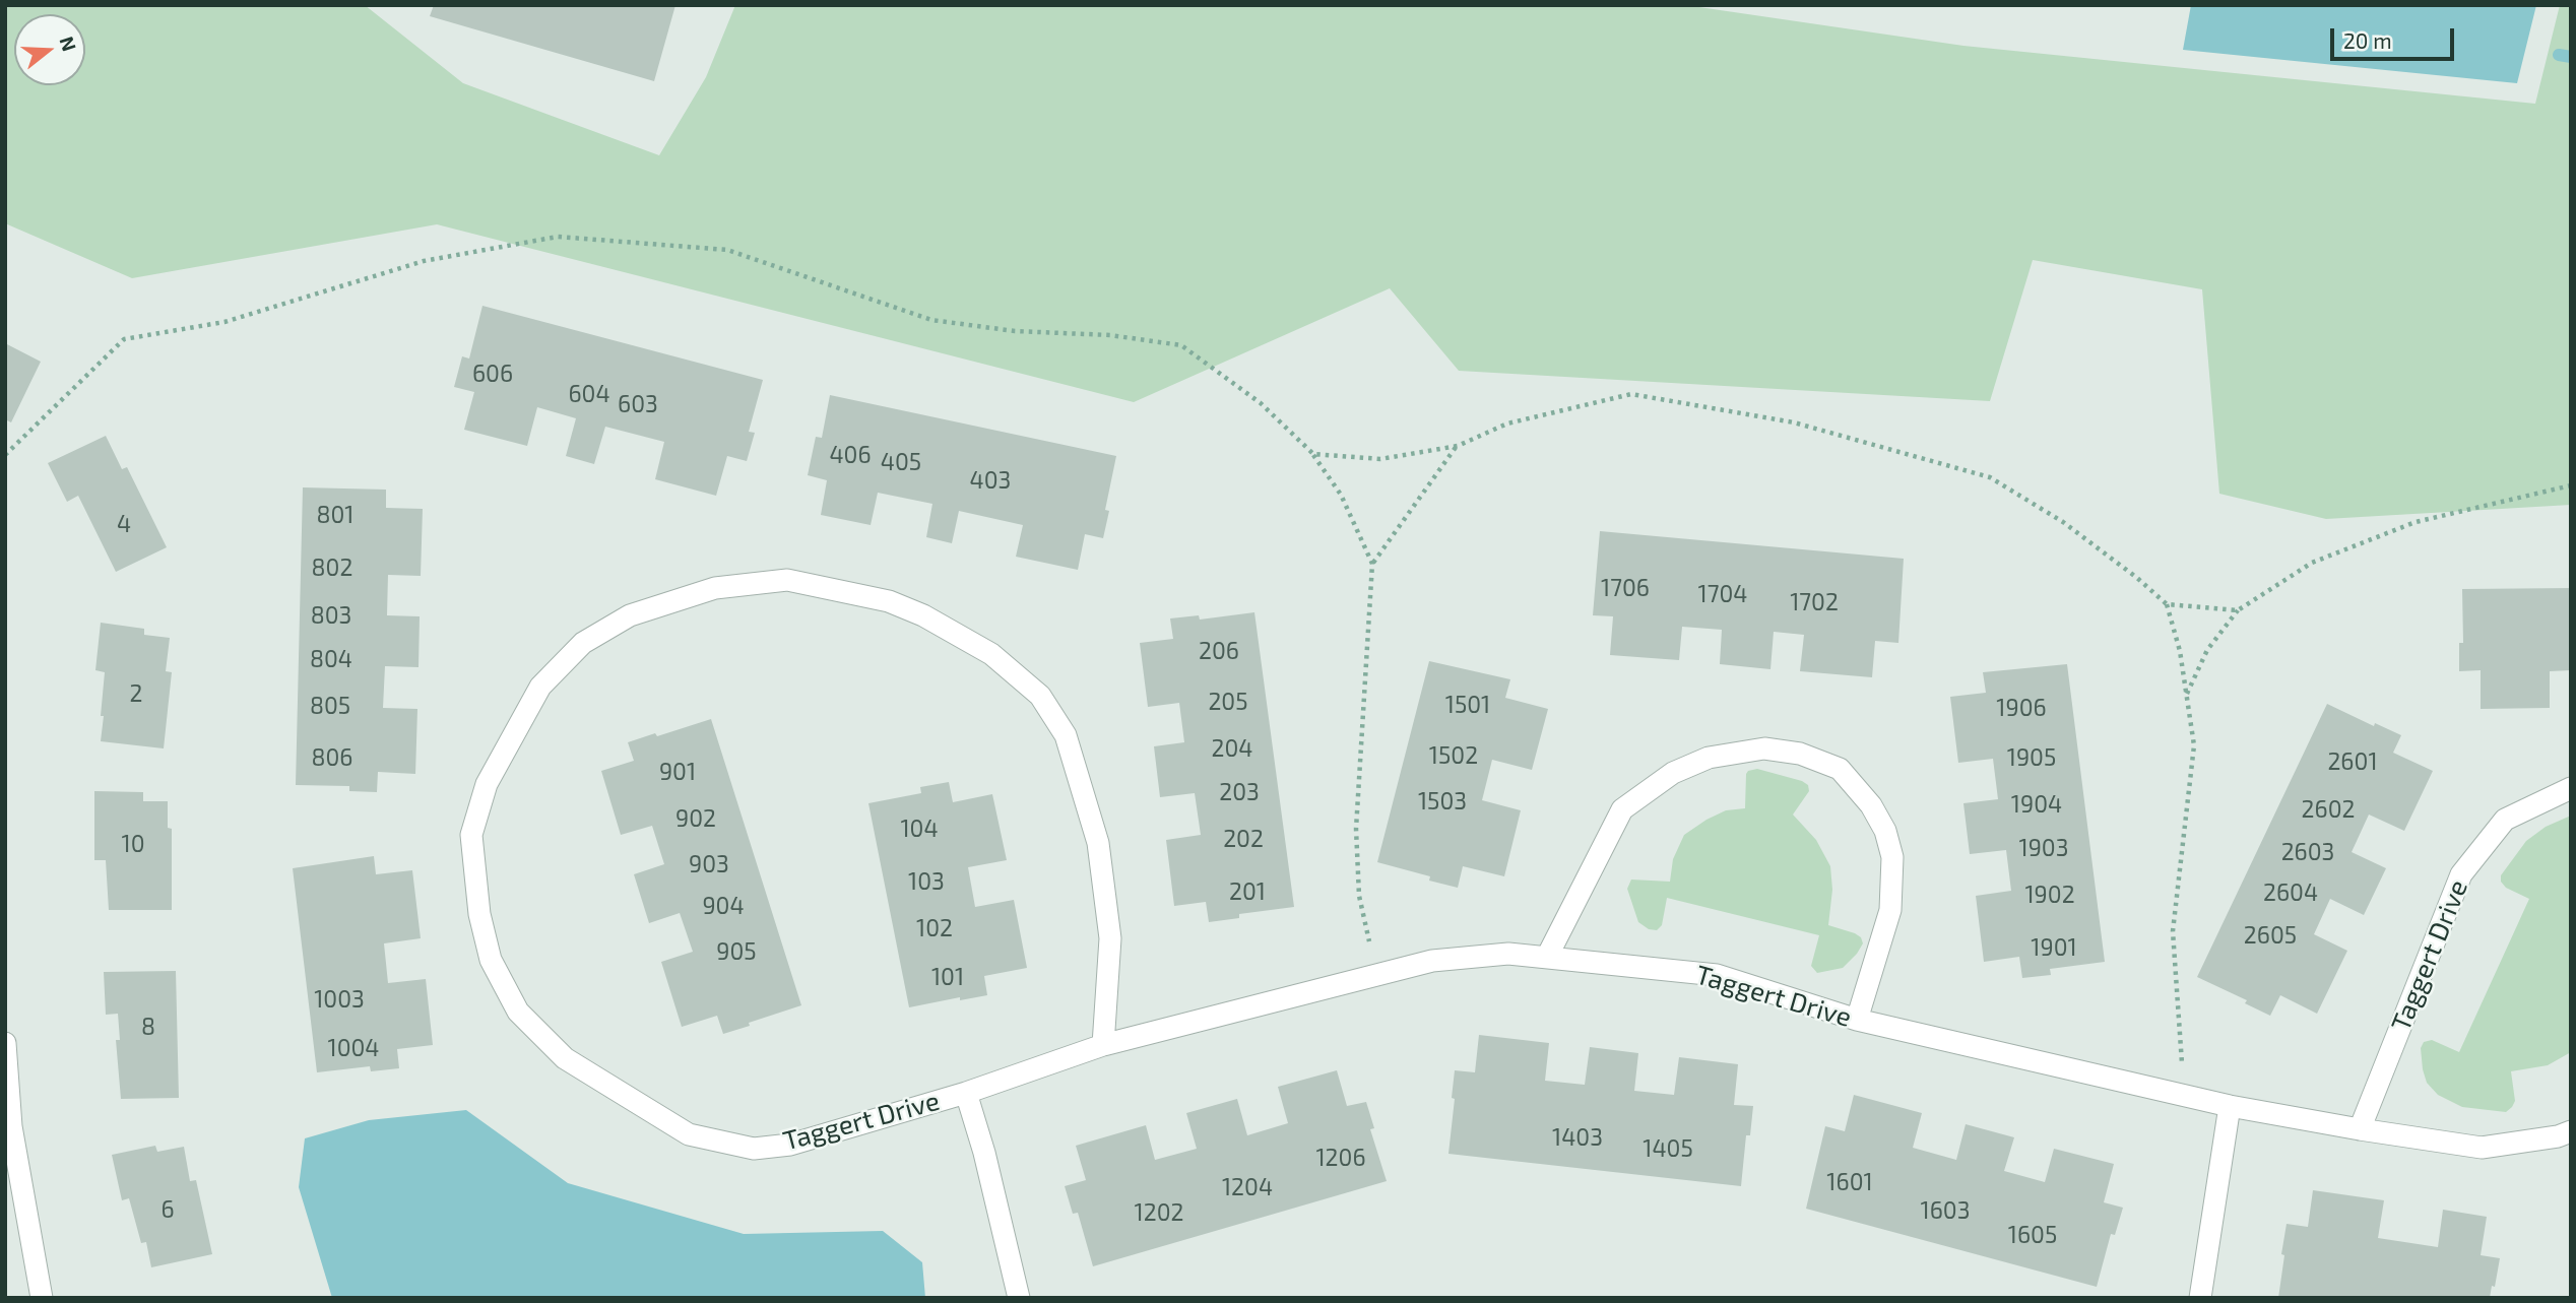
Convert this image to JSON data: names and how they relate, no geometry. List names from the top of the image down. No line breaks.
{"streets":{"street":["Taggert Drive"]},"house_numbers":["606","604","603","406","405","403","801","4","802","1706","1704","1702","803","206","804","2","205","1501","805","1906","204","1502","806","1905","2601","901","203","1503","1904","2602","902","104","202","10","1903","2603","903","103","201","2604","1902","904","102","2605","1901","905","101","1003","8","1004","1403","1405","1206","1601","1204","6","1603","1202","1605"],"scale_bar":"20 m","north":"right"}
